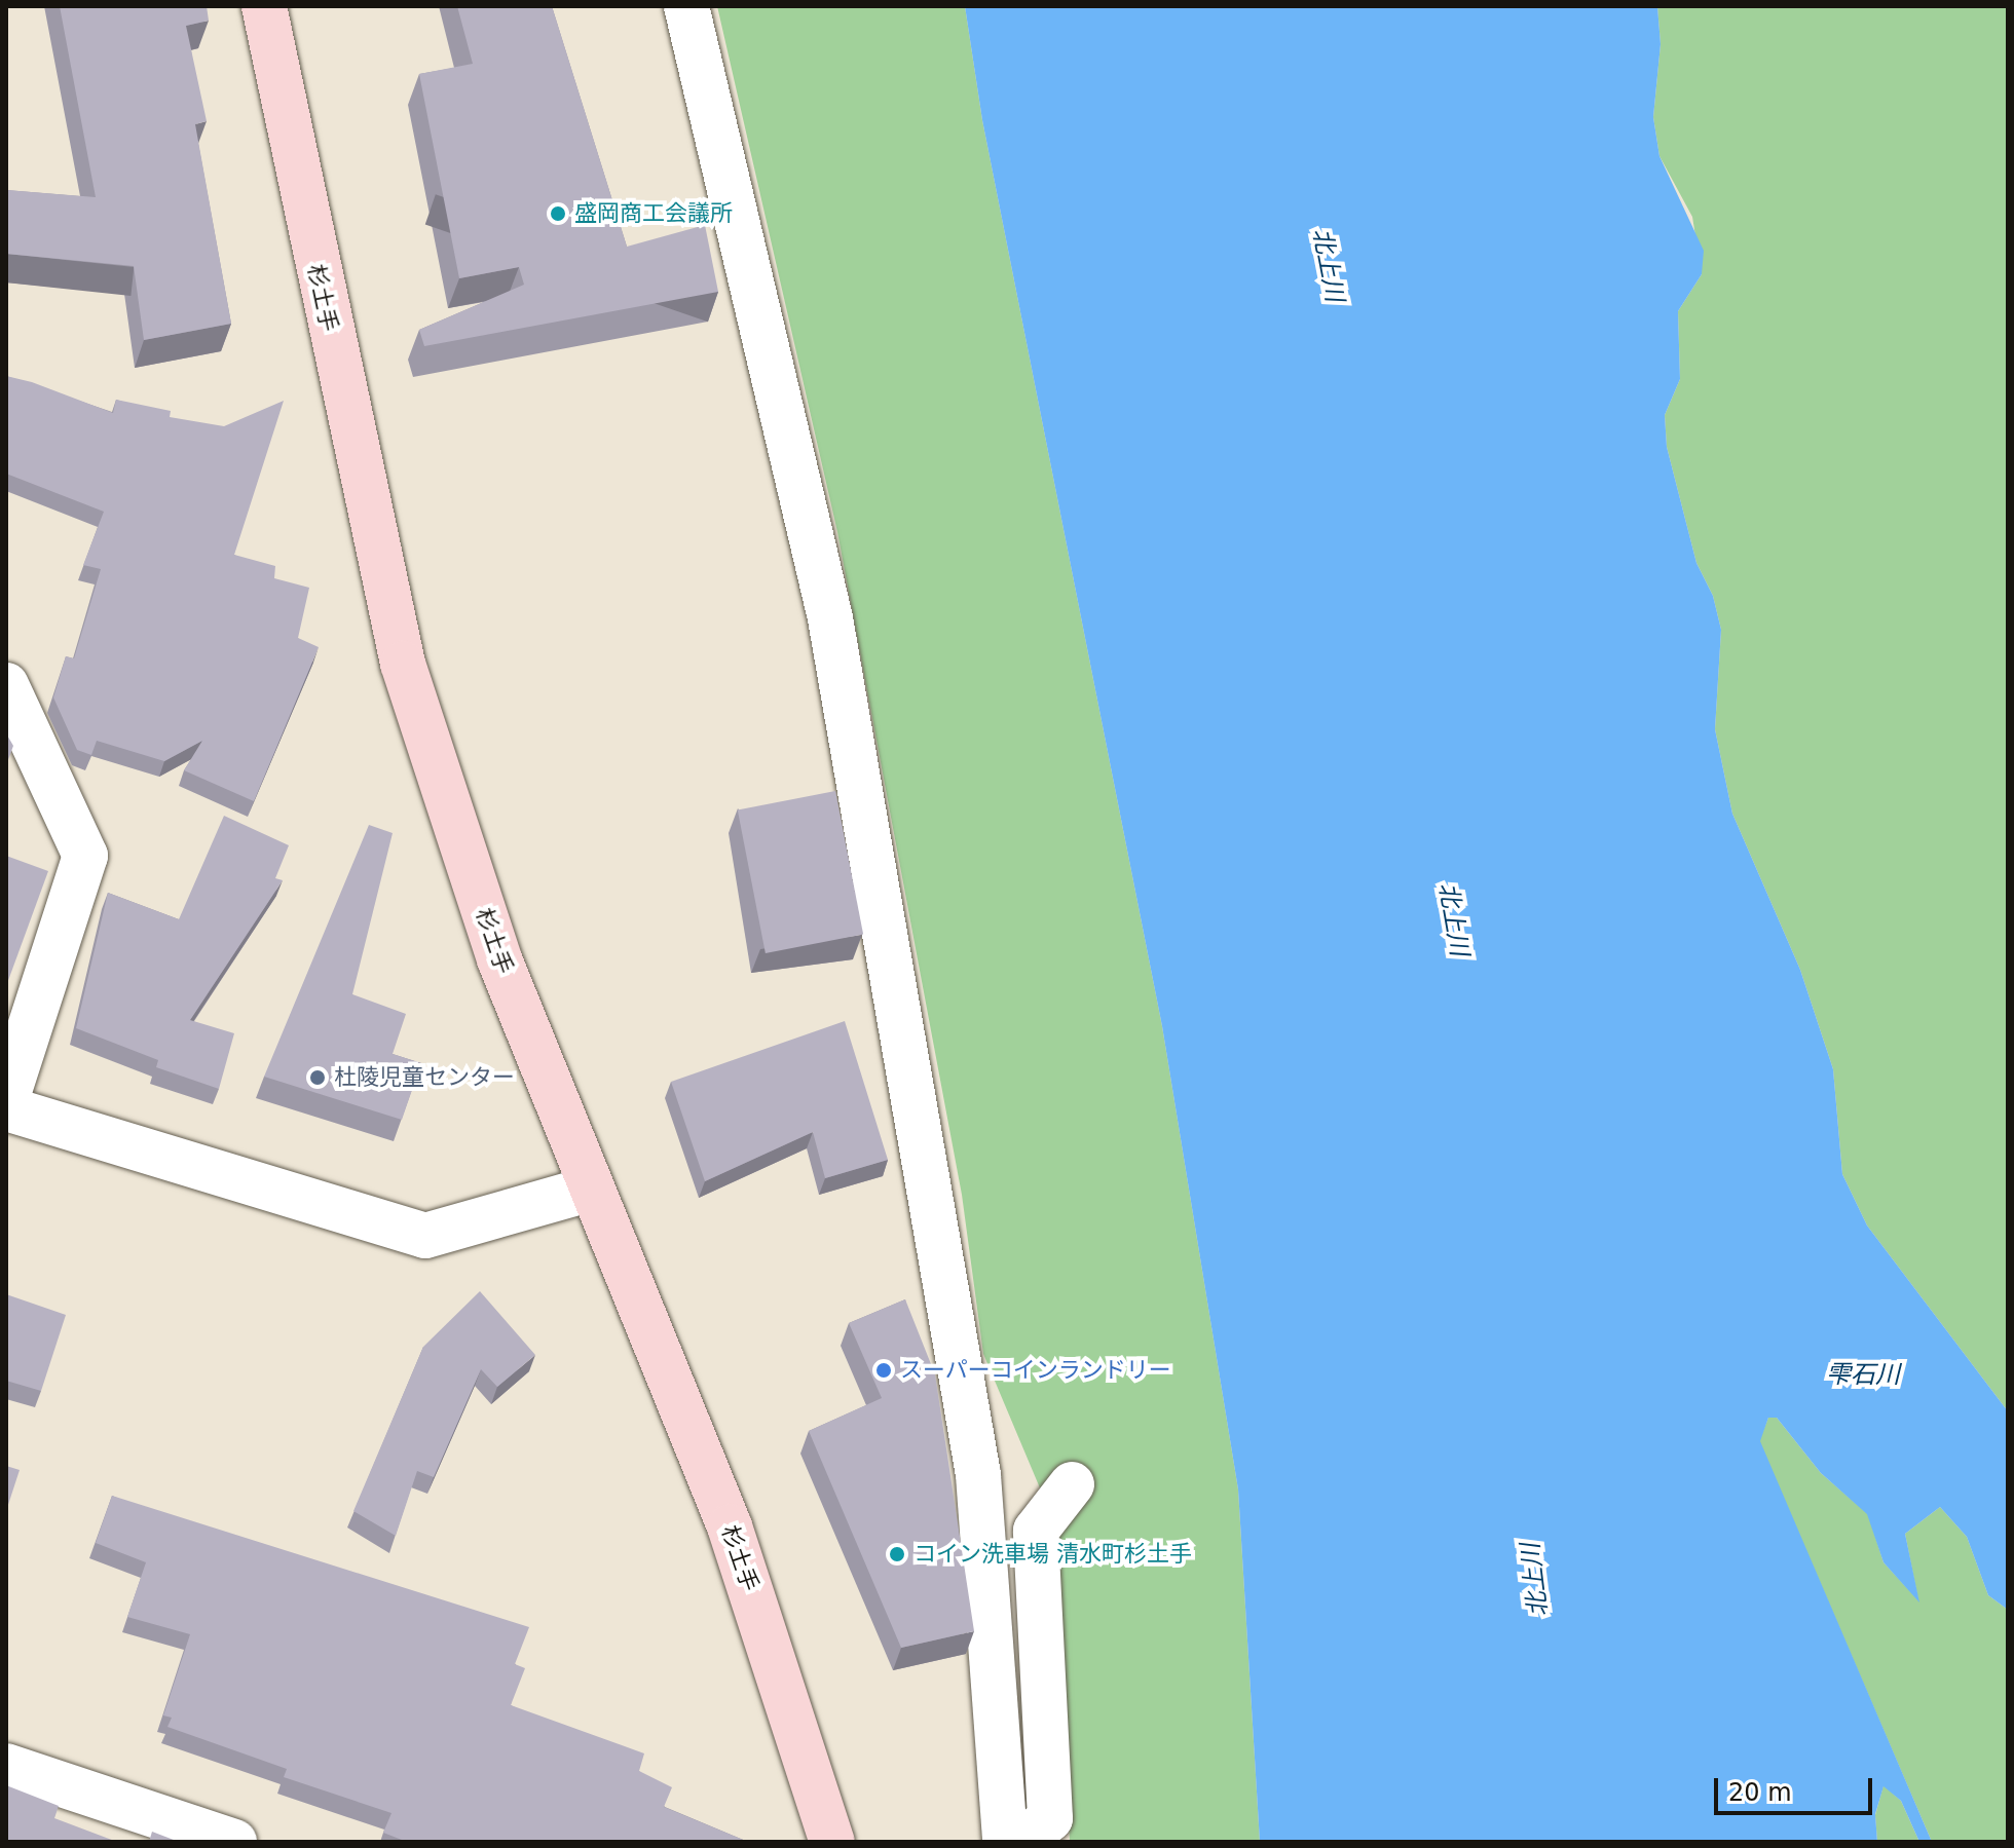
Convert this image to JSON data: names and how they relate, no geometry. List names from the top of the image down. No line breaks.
{"streets":{"street":["杉土手"]},"water":["北上川","雫石川"],"places":["盛岡商工会議所","杜陵児童センター","スーパーコインランドリー","コイン洗車場 清水町杉土手"],"scale_bar":"20 m"}
